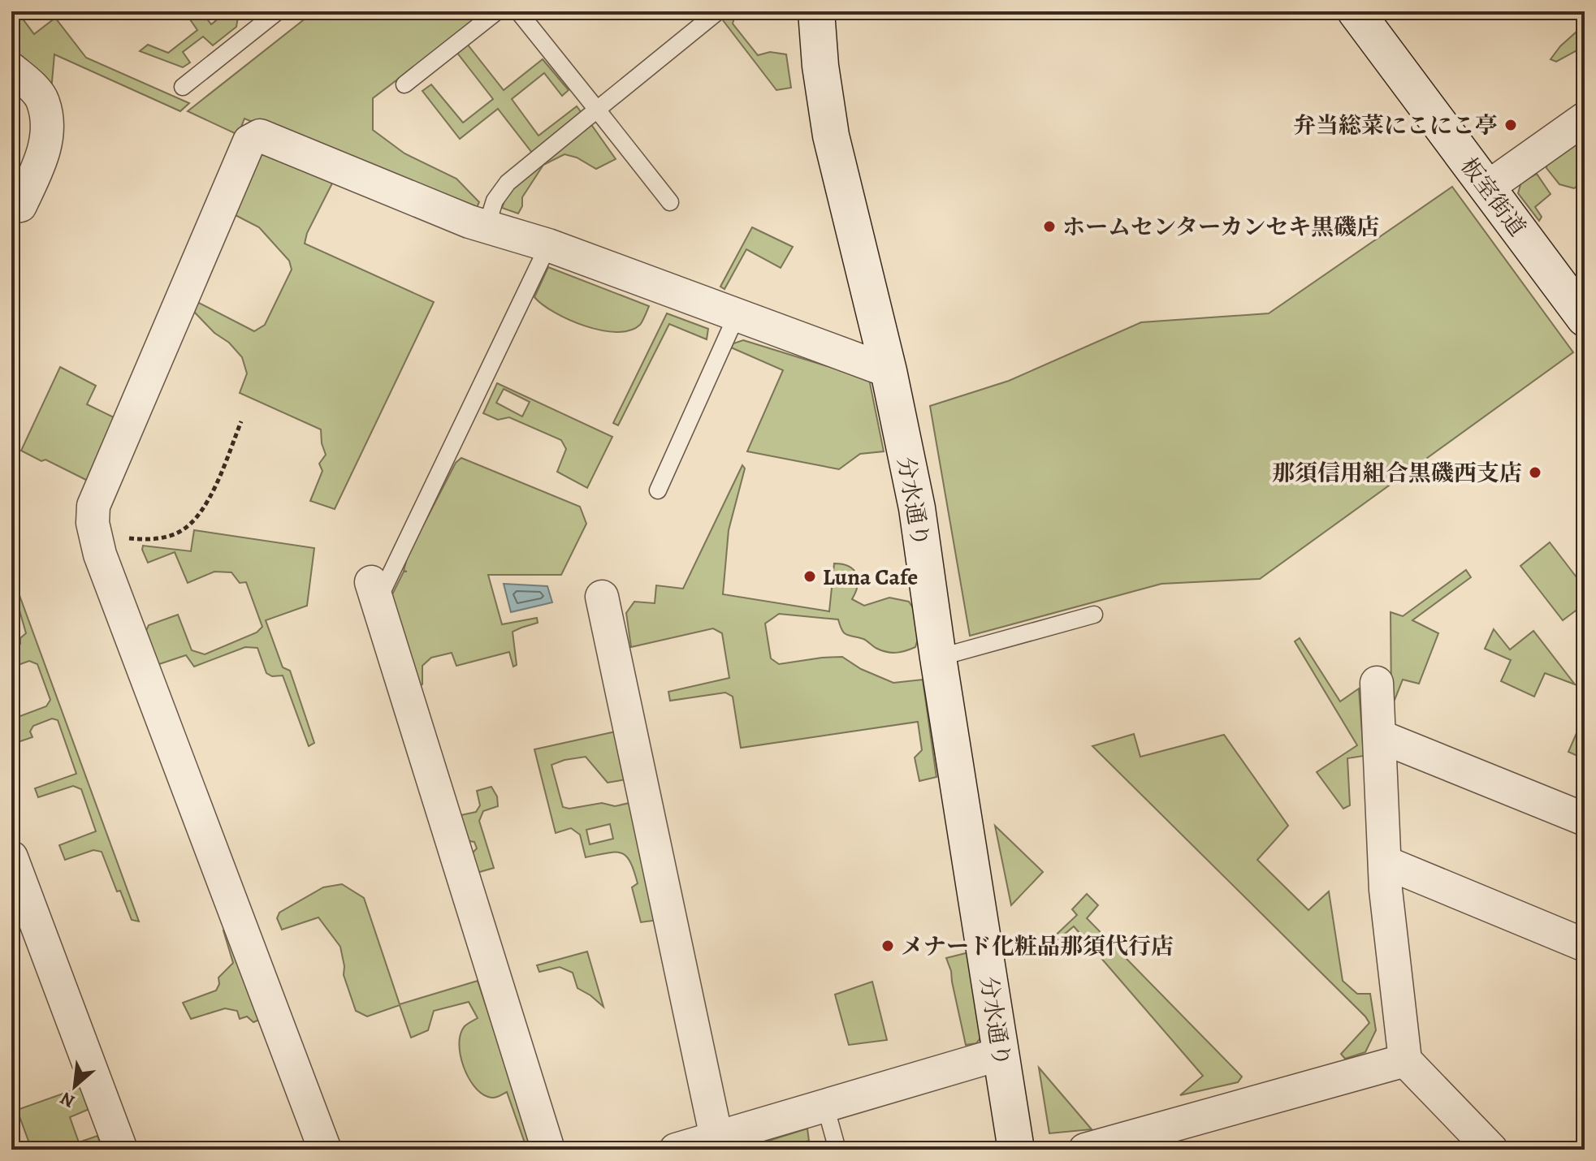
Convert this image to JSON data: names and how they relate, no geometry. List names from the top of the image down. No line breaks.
{"streets":{"street":["板室街道","分水通り"]},"places":["弁当総菜にこにこ亭","ホームセンターカンセキ黒磯店","那須信用組合黒磯西支店","Luna Cafe","メナード化粧品那須代行店"],"north":"bottom left"}
